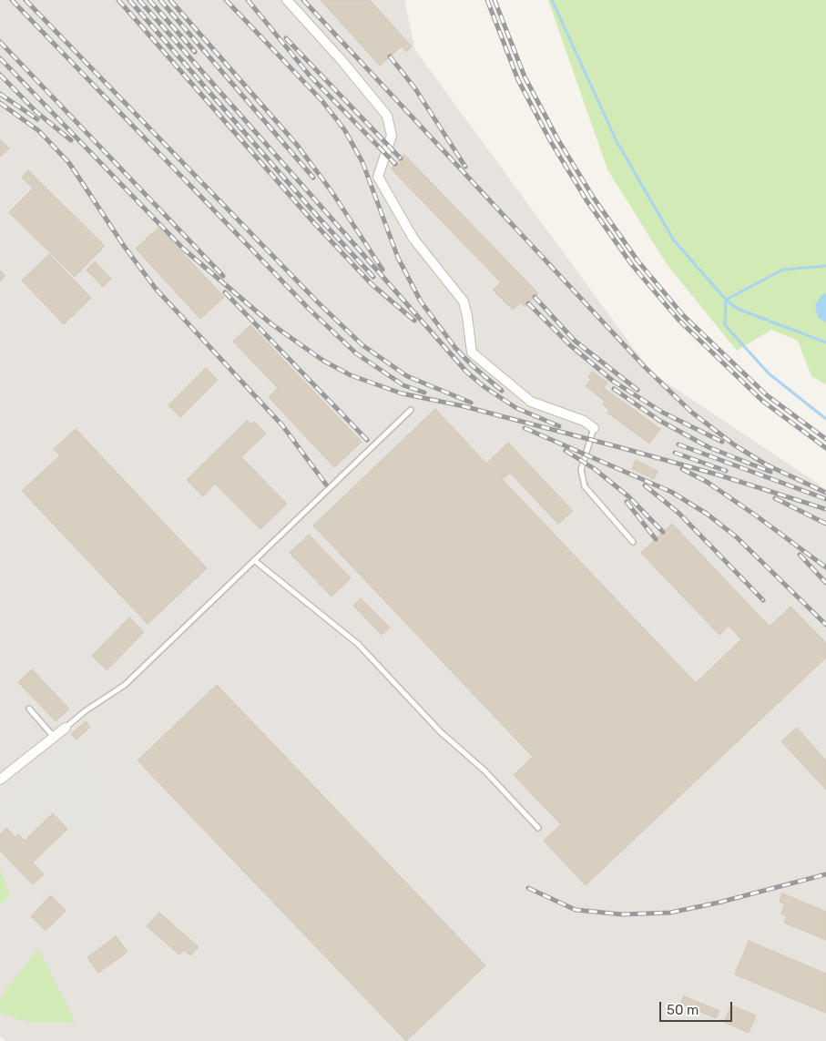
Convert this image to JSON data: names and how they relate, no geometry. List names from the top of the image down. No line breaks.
{"scale_bar":"50 m"}
